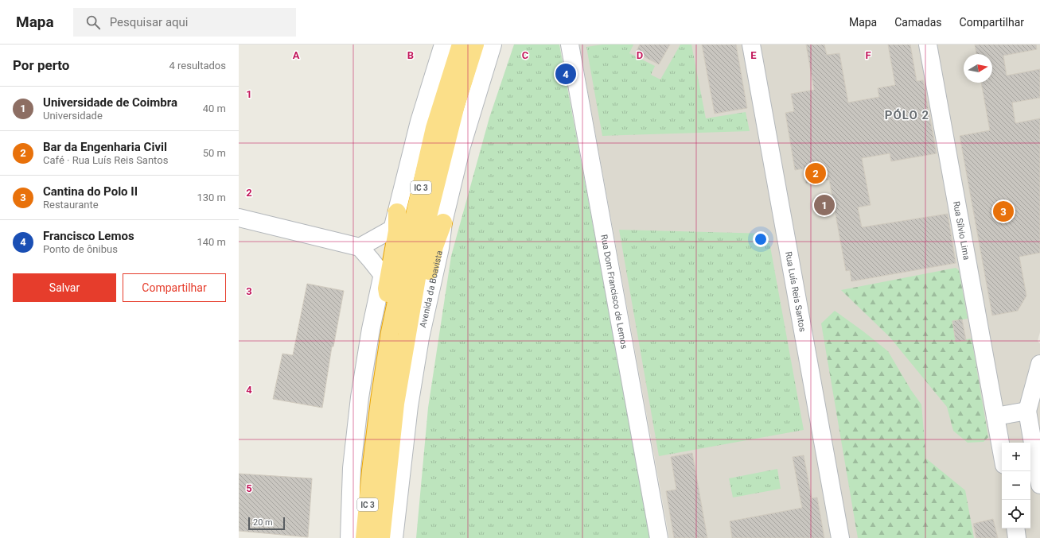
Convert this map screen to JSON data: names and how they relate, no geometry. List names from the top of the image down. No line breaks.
{"streets":{"highway":["IC 3","Avenida da Boavista"],"street":["Rua Sílvio Lima","Rua Dom Francisco de Lemos","Rua Luís Reis Santos"]},"districts":["PÓLO 2"],"scale_bar":"20 m","north":"right","page":{"header":"Mapa","search":"Pesquisar aqui","nav":["Mapa","Camadas","Compartilhar"],"heading":["Por perto","4 resultados"],"pins":["4","2","1","3"],"list":[{"mark":"1","name":"Universidade de Coimbra","note":"Universidade","value":"40 m"},{"mark":"2","name":"Bar da Engenharia Civil","note":"Café · Rua Luís Reis Santos","value":"50 m"},{"mark":"3","name":"Cantina do Polo II","note":"Restaurante","value":"130 m"},{"mark":"4","name":"Francisco Lemos","note":"Ponto de ônibus","value":"140 m"}],"buttons":["Salvar","Compartilhar"],"map_buttons":["+","−"],"scale":"20 m"},"grid":{"columns":["A","B","C","D","E","F"],"rows":["1","2","3","4","5"]}}
